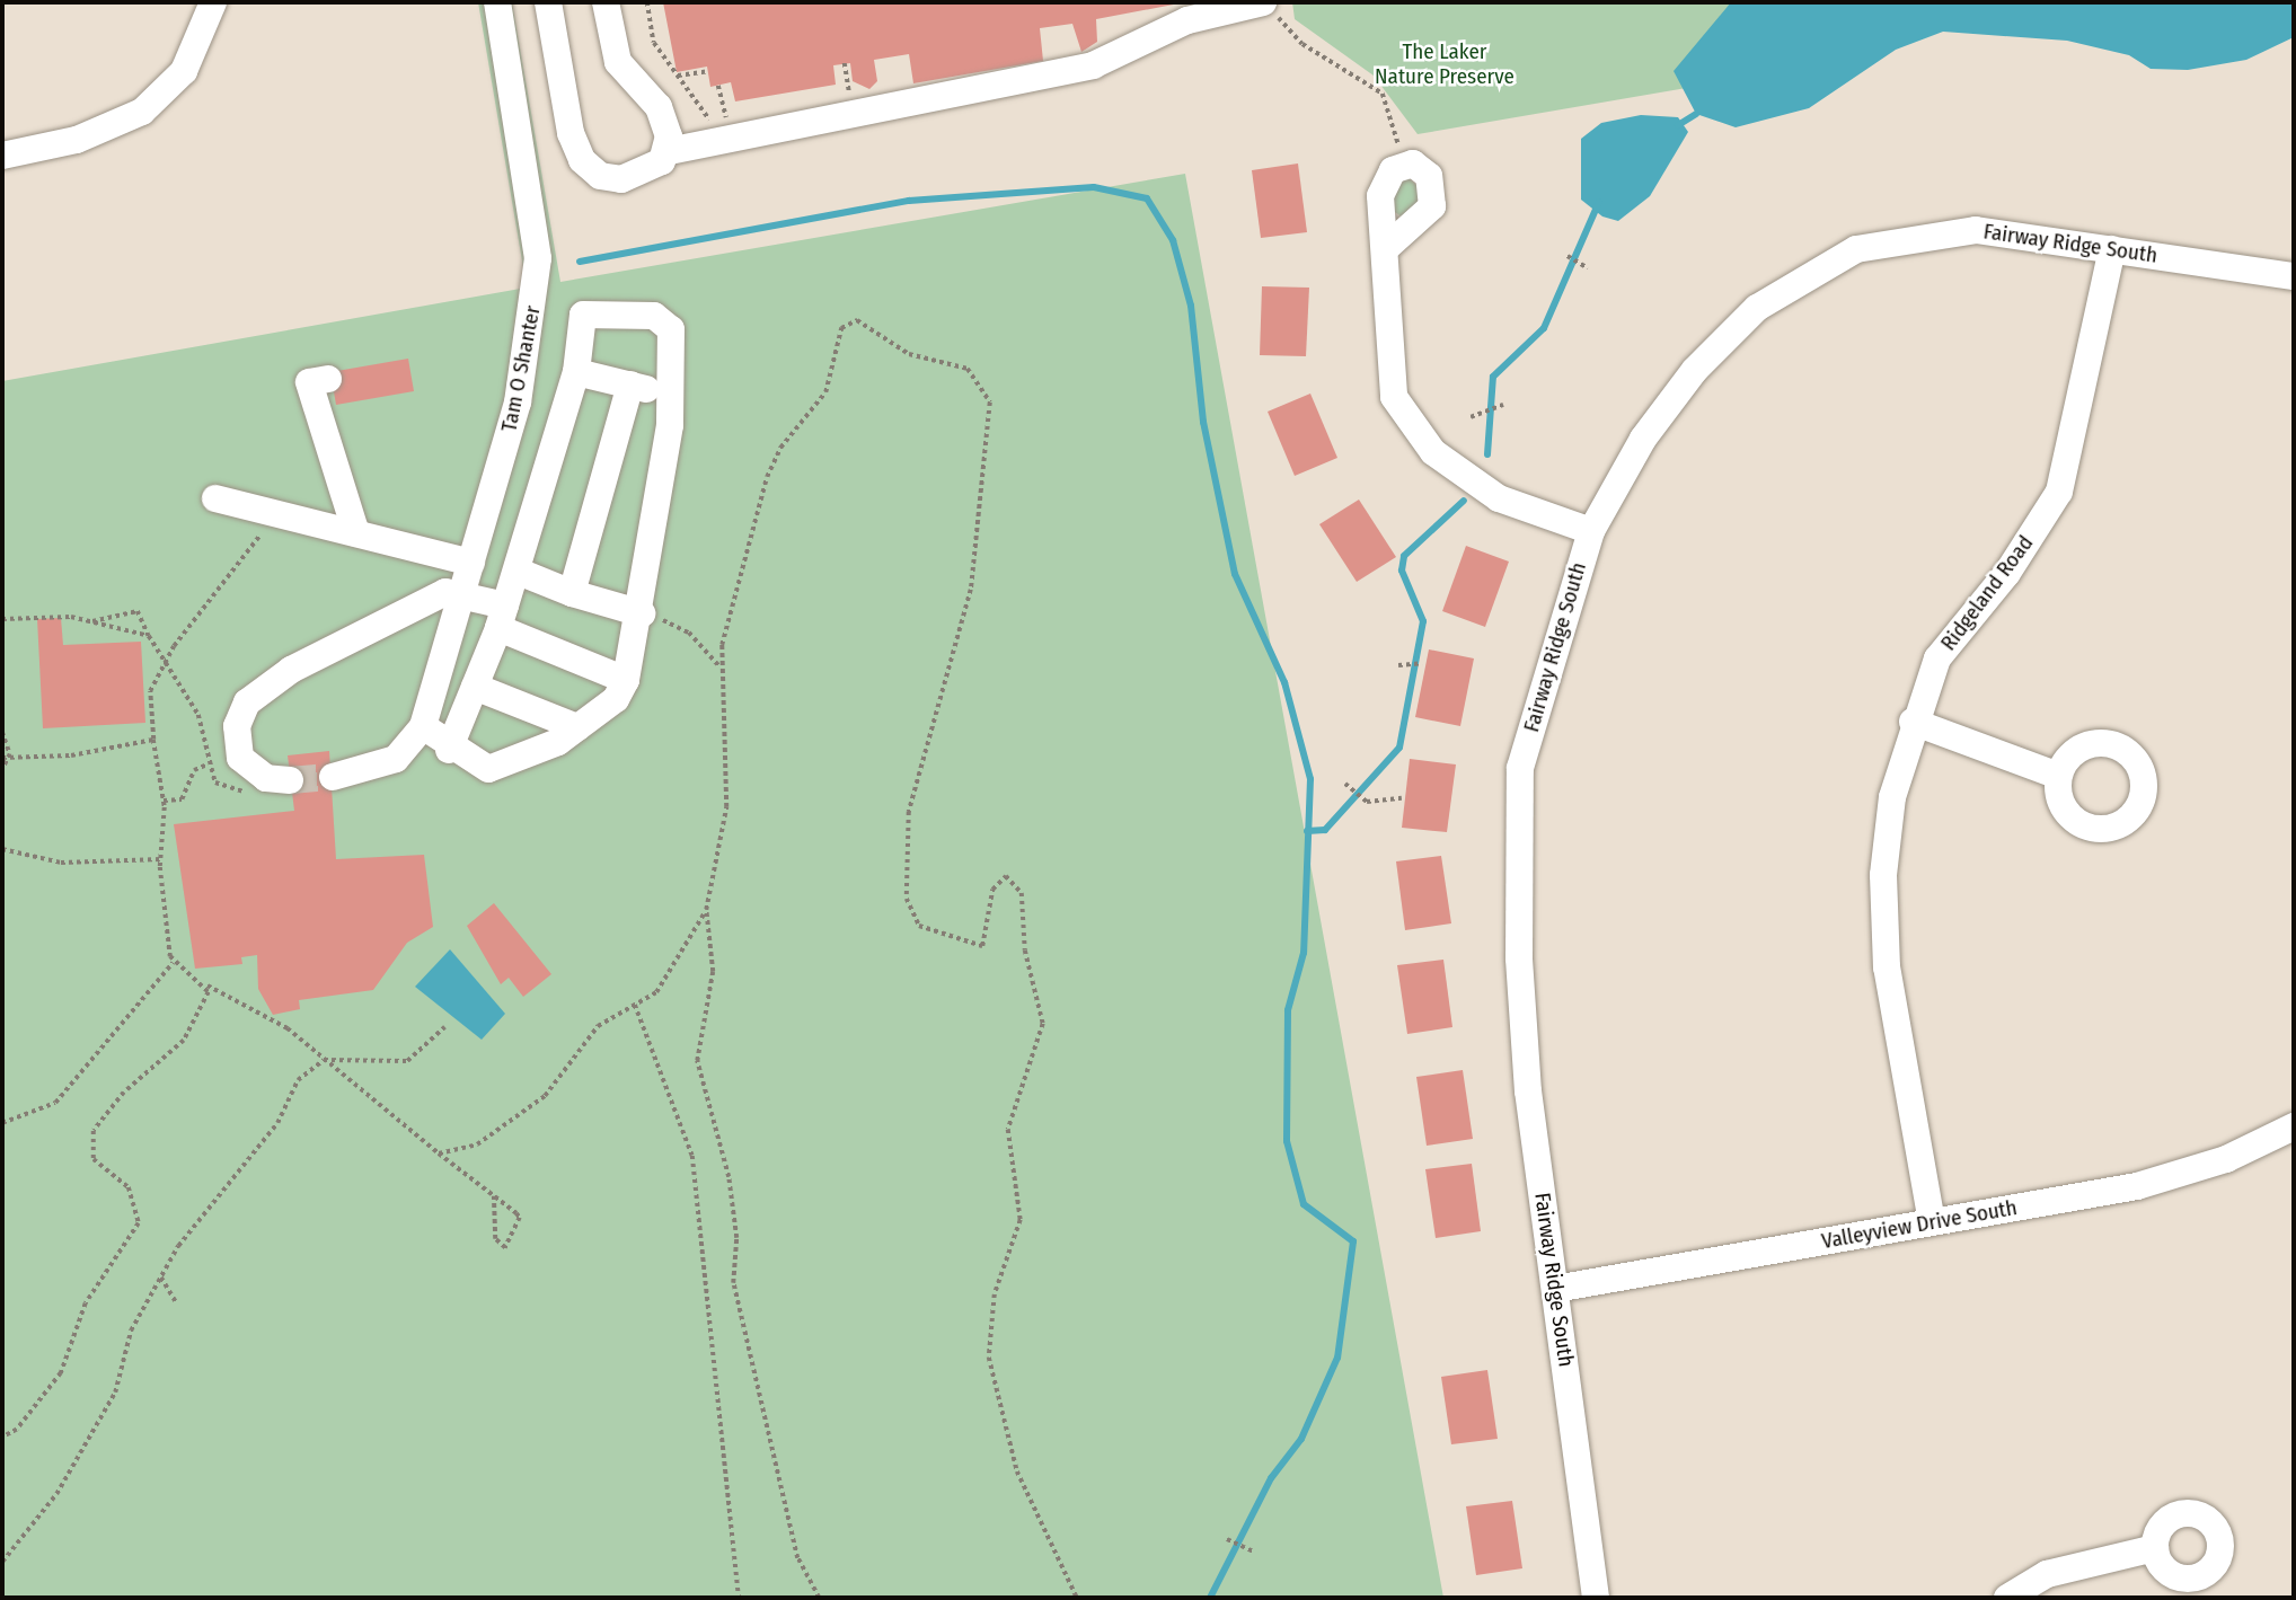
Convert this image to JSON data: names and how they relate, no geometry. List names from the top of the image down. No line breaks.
{"streets":{"street":["Fairway Ridge South","Tam O Shanter","Ridgeland Road","Valleyview Drive South"]},"crossings":[["Fairway Ridge South","Ridgeland Road"],["Fairway Ridge South","Valleyview Drive South"],["Ridgeland Road","Valleyview Drive South"]],"parks":["The Laker Nature Preserve"]}
